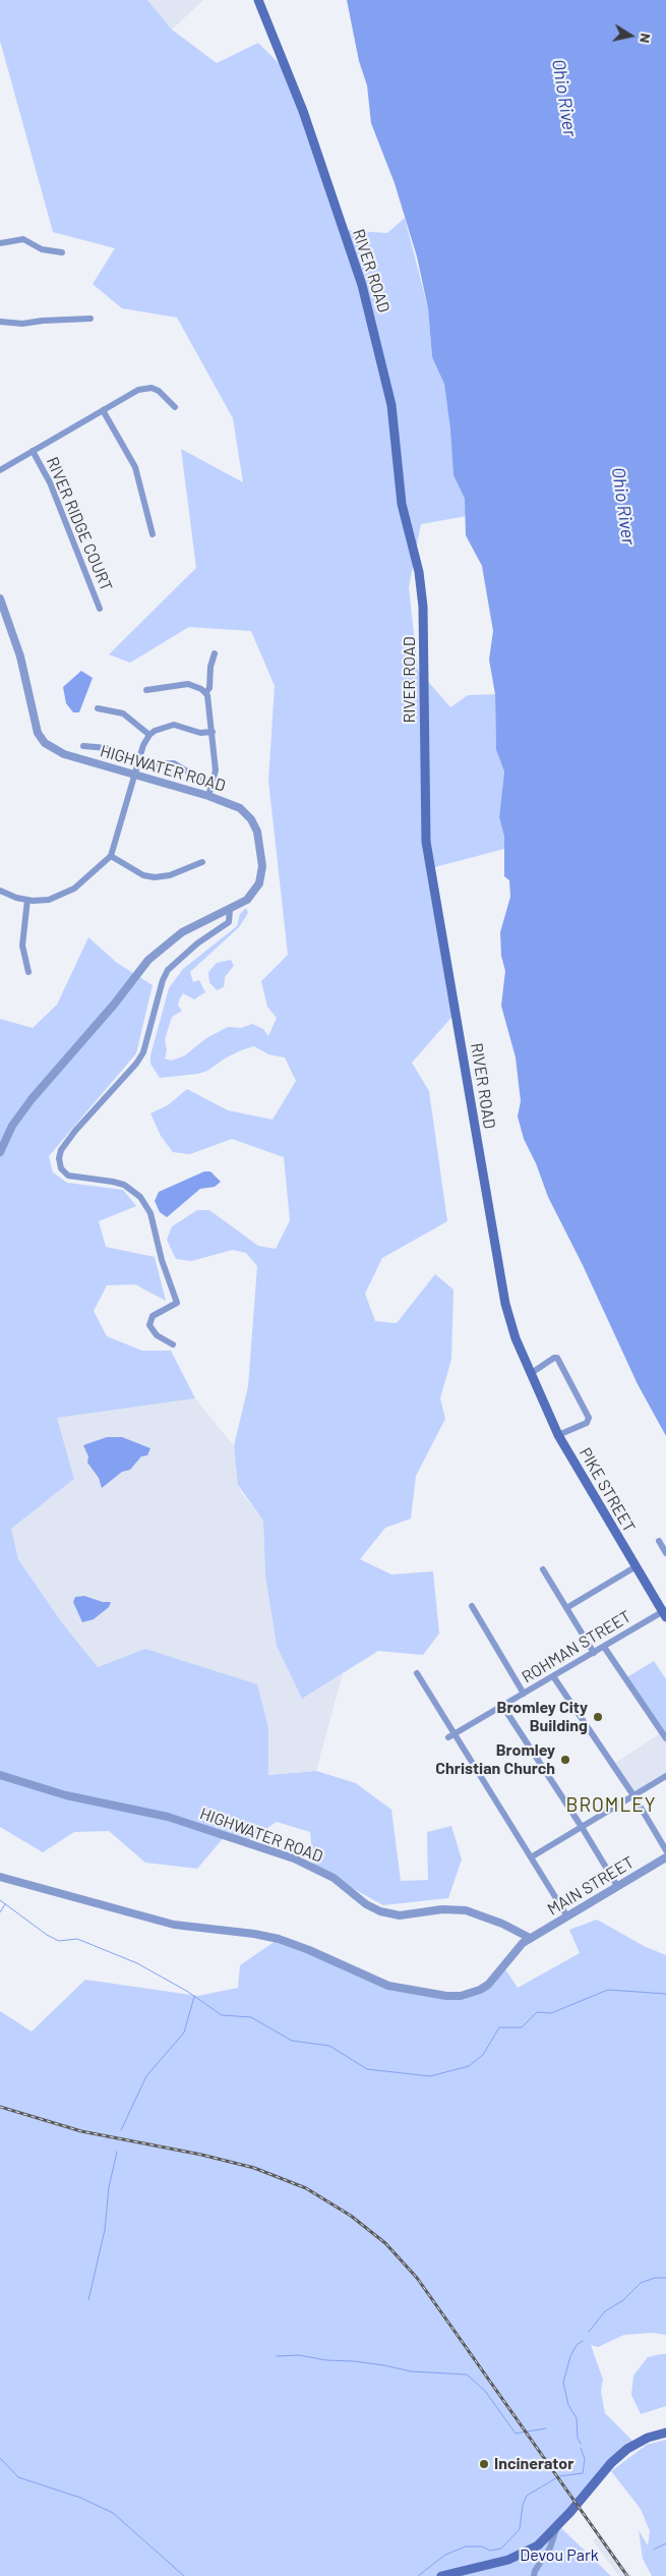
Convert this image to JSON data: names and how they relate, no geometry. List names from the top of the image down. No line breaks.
{"streets":{"main road":["RIVER ROAD","PIKE STREET"],"street":["RIVER RIDGE COURT","HIGHWATER ROAD","ROHMAN STREET","MAIN STREET"]},"crossings":[["RIVER ROAD","PIKE STREET"],["HIGHWATER ROAD","MAIN STREET"],["PIKE STREET","ROHMAN STREET"]],"districts":["BROMLEY"],"water":["Ohio River"],"parks":["Devou Park"],"places":["Bromley City Building","Bromley Christian Church","Incinerator"],"north":"right"}
